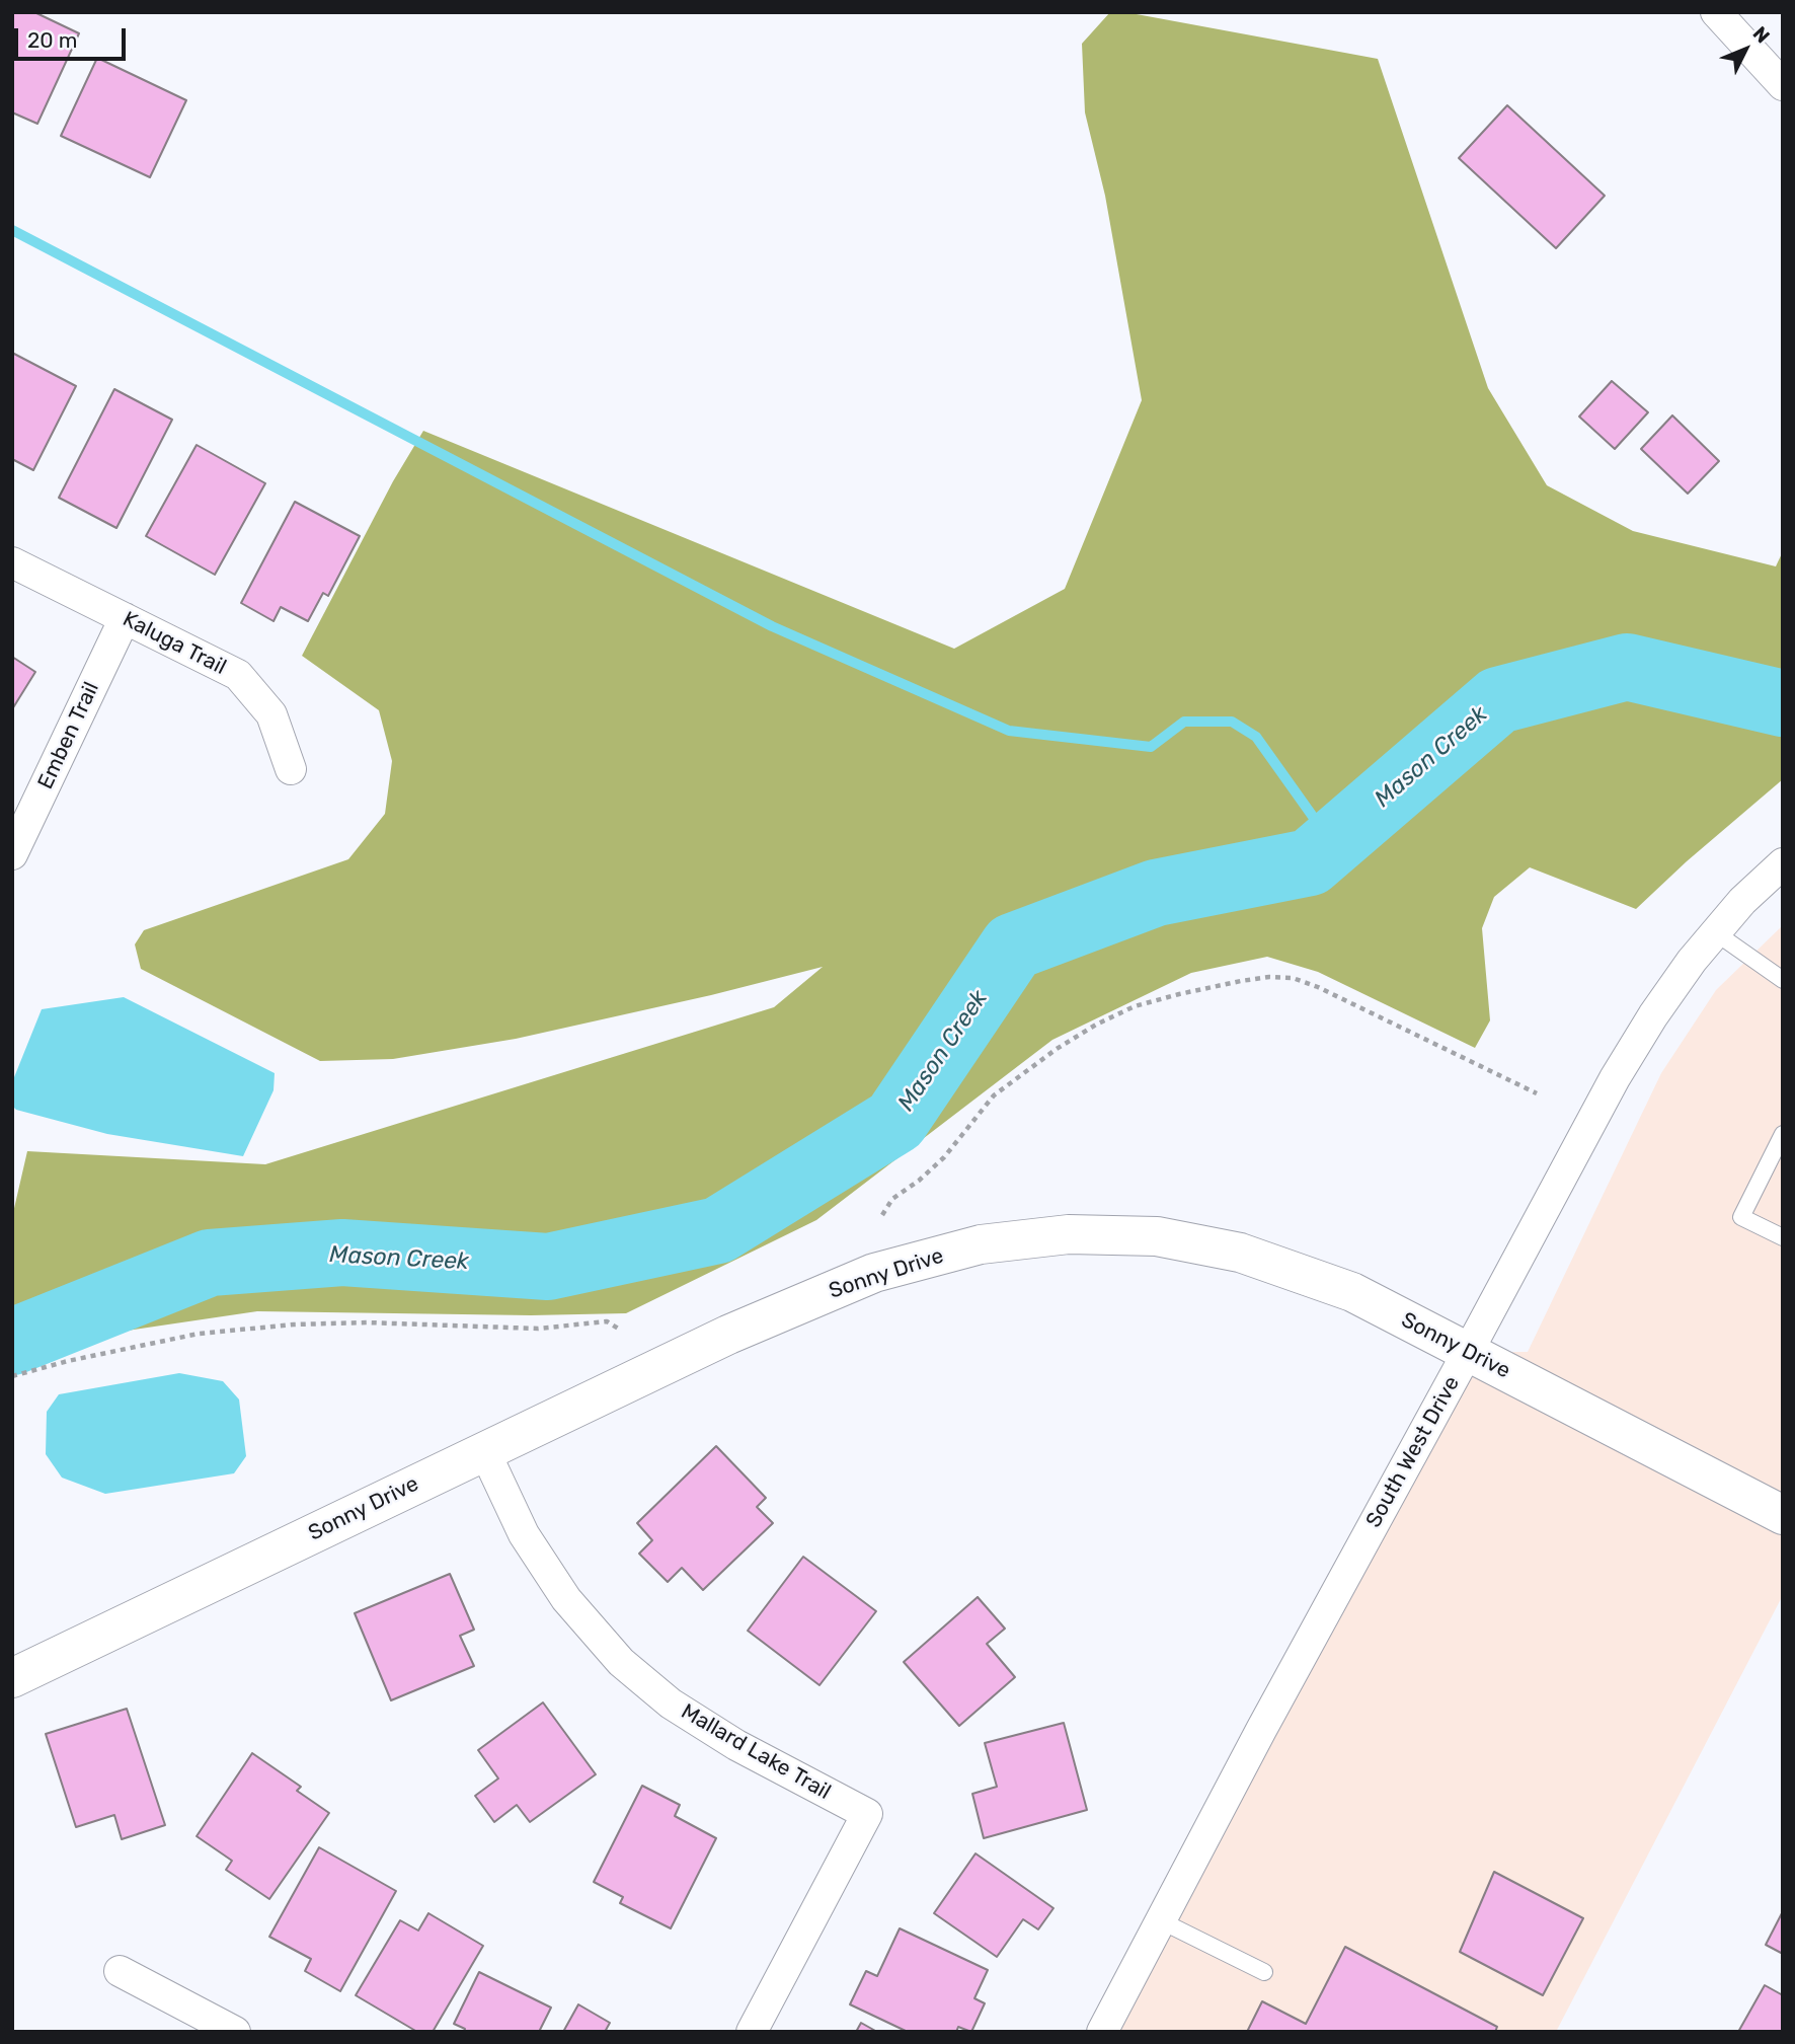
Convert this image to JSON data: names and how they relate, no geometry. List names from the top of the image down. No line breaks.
{"streets":{"street":["Kaluga Trail","Emben Trail","Sonny Drive","South West Drive","Mallard Lake Trail"]},"crossings":[["Kaluga Trail","Emben Trail"],["Sonny Drive","South West Drive"],["Sonny Drive","Mallard Lake Trail"]],"water":["Mason Creek"],"scale_bar":"20 m","north":"top right"}
